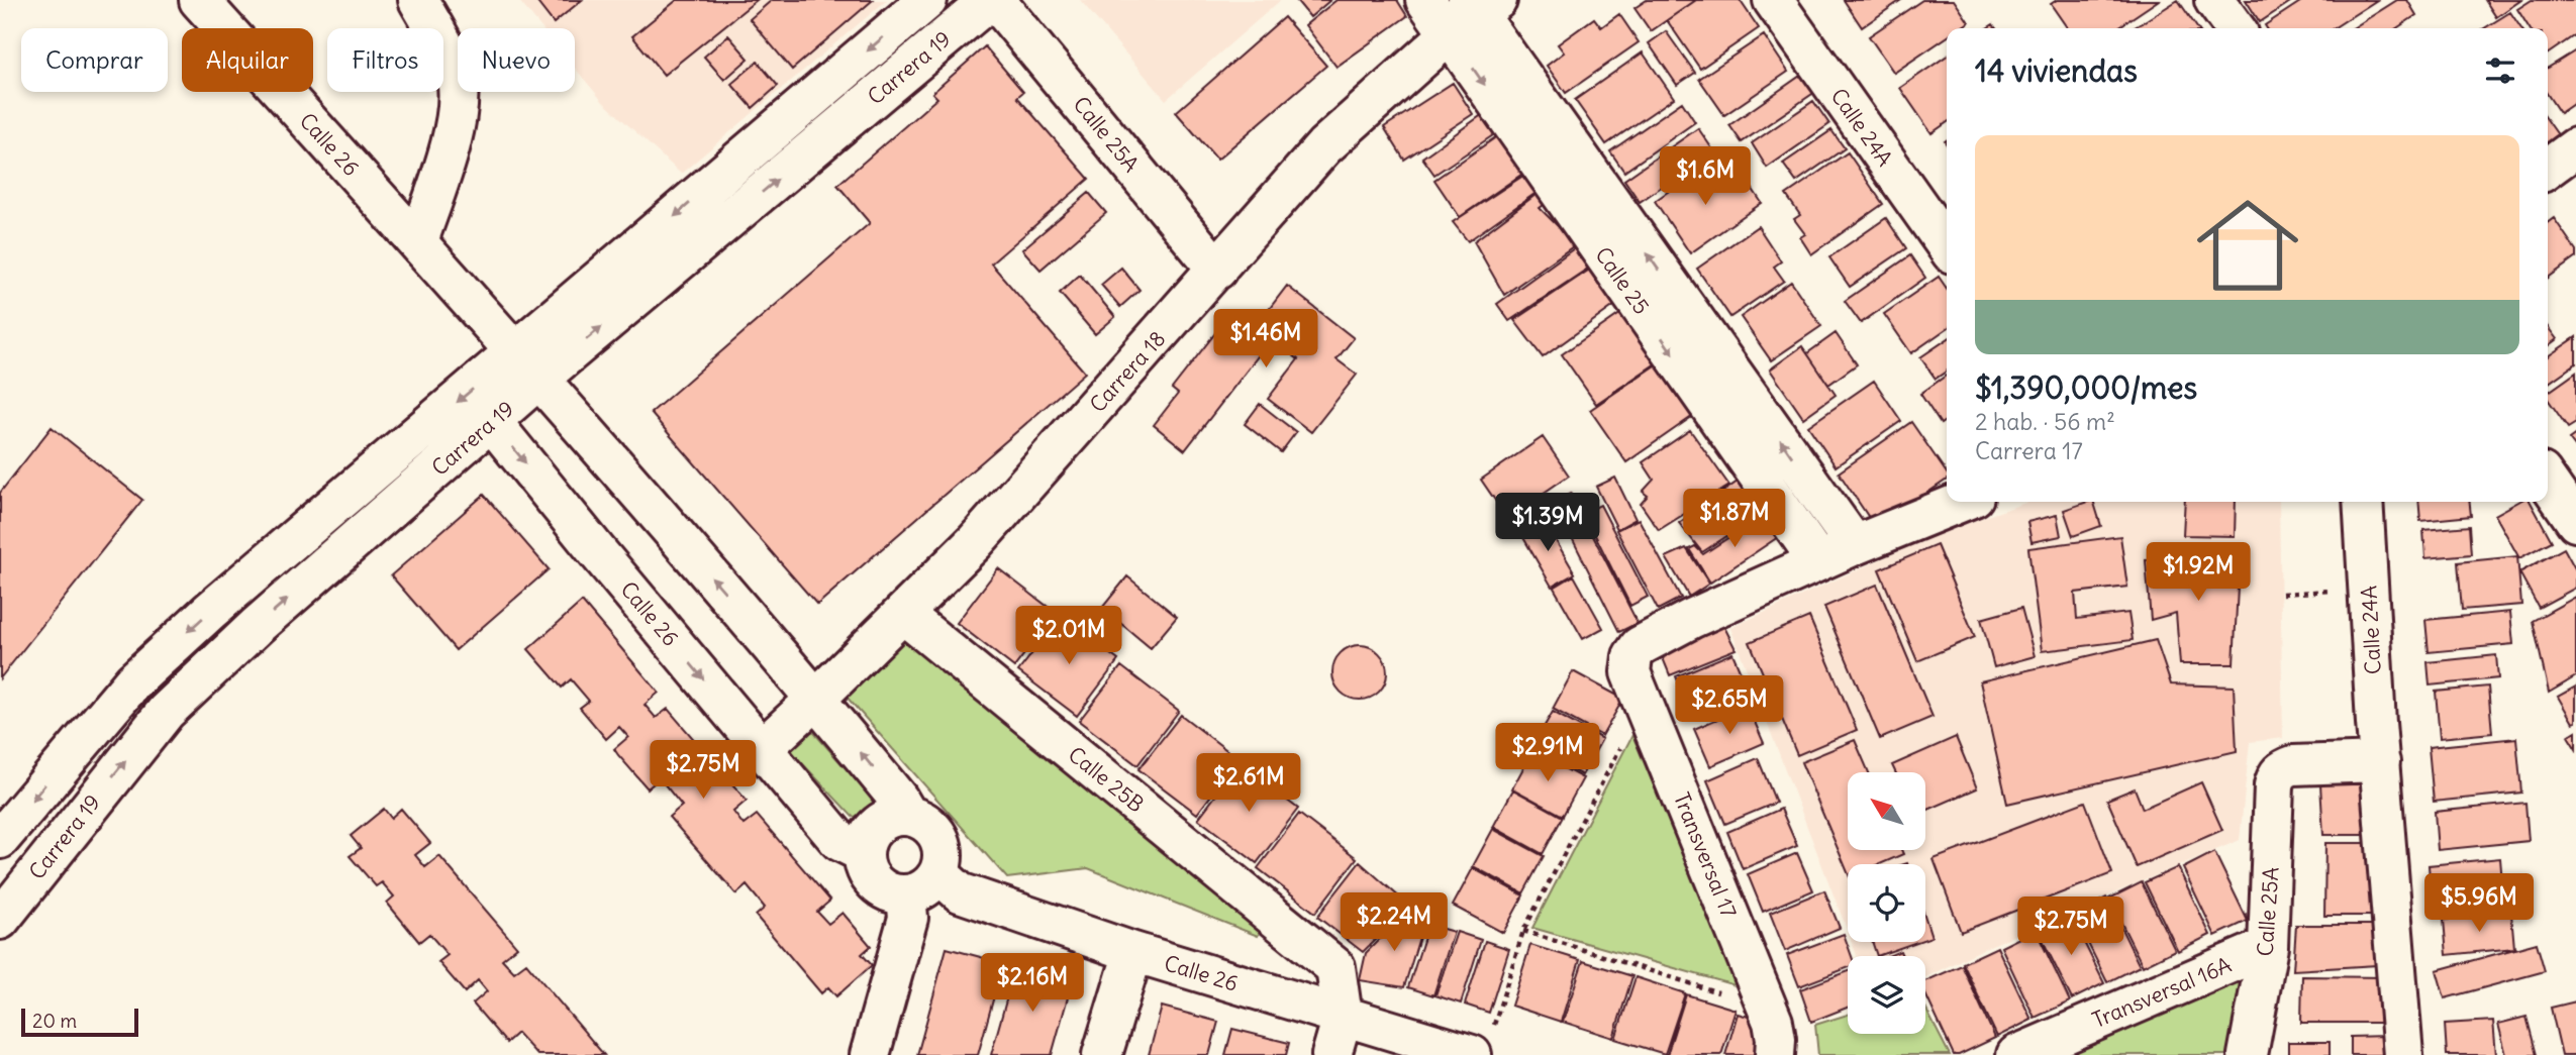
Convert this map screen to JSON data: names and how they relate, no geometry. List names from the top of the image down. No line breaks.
{"streets":{"street":["Carrera 19","Calle 24A","Calle 25A","Calle 26","Calle 25","Carrera 18","Calle 25B","Transversal 17","Transversal 16A"]},"crossings":[["Carrera 19","Calle 26"],["Calle 24A","Calle 25A"],["Calle 25A","Carrera 18"],["Calle 25A","Transversal 16A"],["Calle 26","Carrera 18"],["Calle 26","Calle 25B"],["Calle 25","Carrera 18"],["Calle 25","Transversal 17"],["Carrera 18","Calle 25B"]],"scale_bar":"20 m","north":"top left","page":{"chip":["Comprar","Alquilar","Filtros","Nuevo"],"heading":"14 viviendas","list":[{"name":"$1,390,000/mes","note":"2 hab. · 56 m² · Carrera 17"}],"price":["$1.6M","$1.46M","$1.87M","$1.39M","$1.92M","$2.01M","$2.65M","$2.91M","$2.75M","$2.61M","$5.96M","$2.24M","$2.75M","$2.16M"],"scale":"20 m"}}
